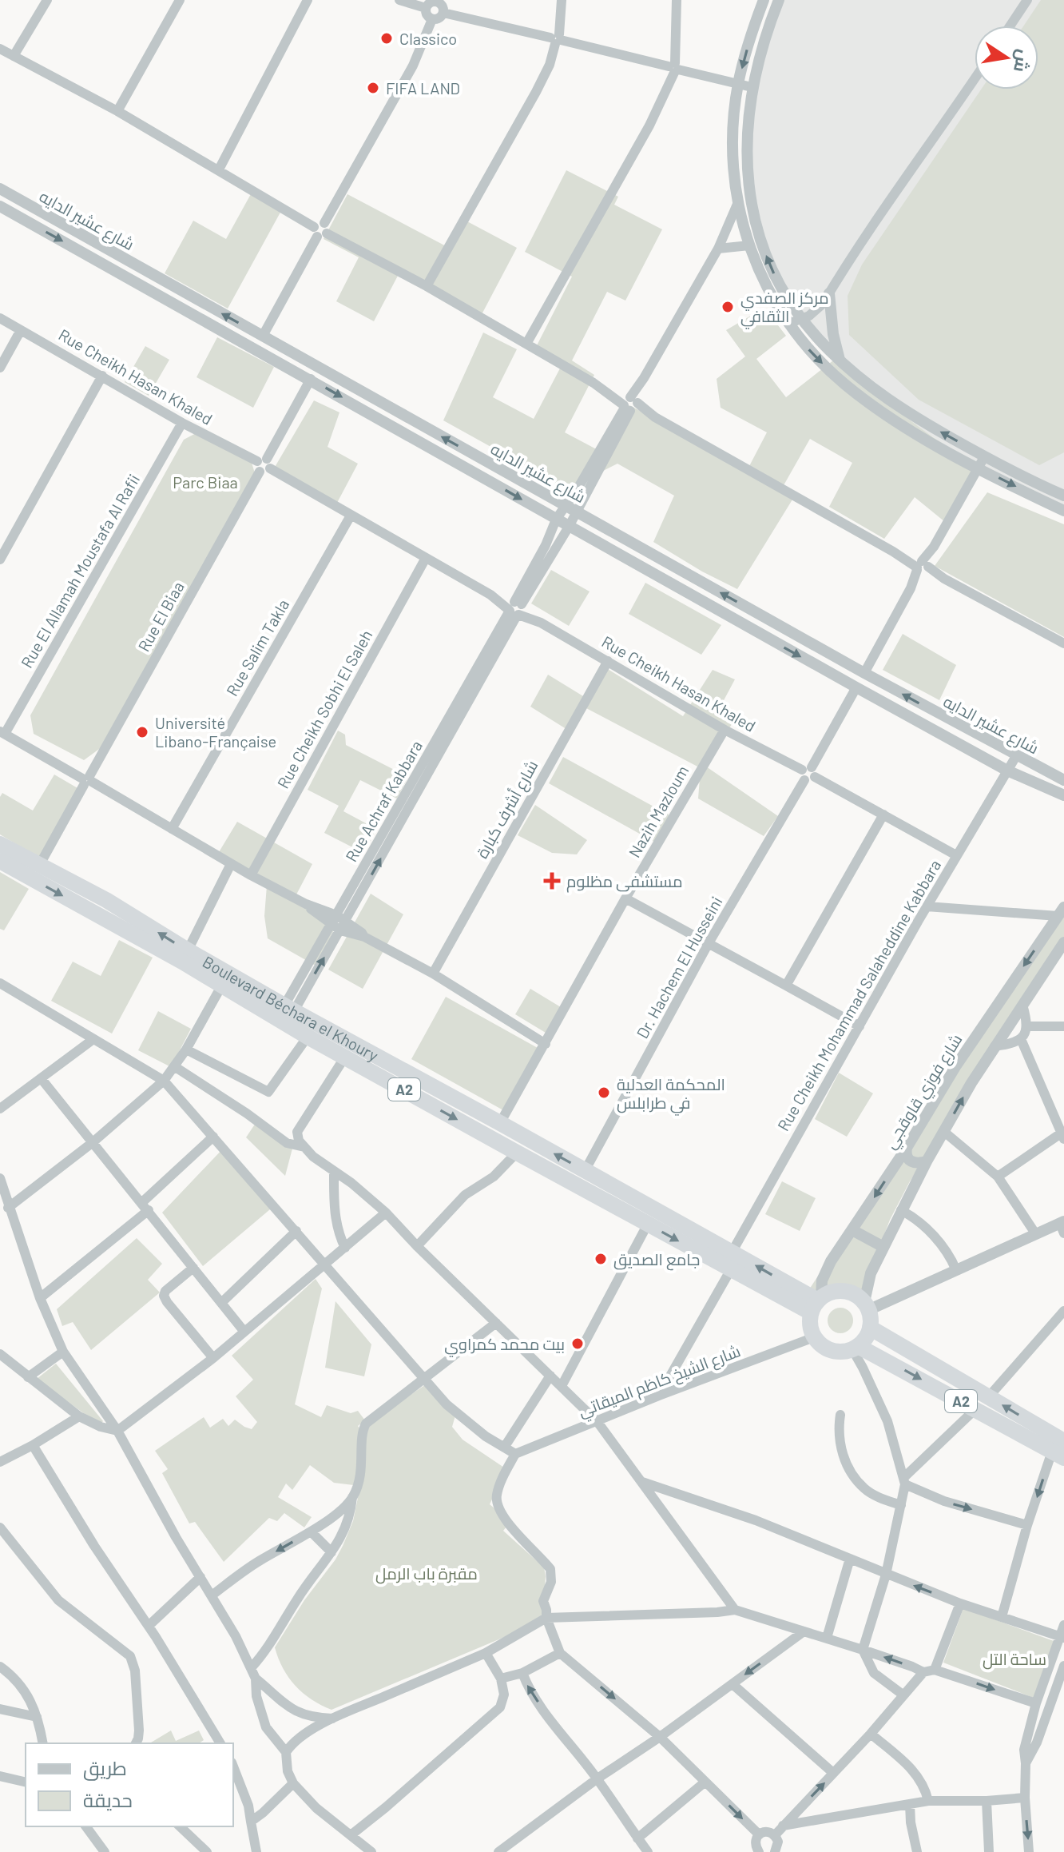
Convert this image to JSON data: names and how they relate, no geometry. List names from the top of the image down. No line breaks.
{"streets":{"highway":["Boulevard Béchara el Khoury","A2"],"street":["شارع عشير الدايه","Rue Cheikh Hasan Khaled","Rue El Allamah Moustafa Al Rafii","Rue El Biaa","Rue Salim Takla","Rue Cheikh Sobhi El Saleh","Rue Achraf Kabbara","شارع أشرف كبارة","Nazih Mazloum","Dr. Hachem El Husseini","Rue Cheikh Mohammad Salaheddine Kabbara","شارع فوزي قاوقجي","شارع الشيخ كاظم الميقاتي"]},"crossings":[["شارع عشير الدايه","Rue El Biaa"],["شارع عشير الدايه","Rue Achraf Kabbara"],["شارع عشير الدايه","Dr. Hachem El Husseini"],["شارع عشير الدايه","Rue Cheikh Mohammad Salaheddine Kabbara"],["Rue Cheikh Hasan Khaled","Rue El Allamah Moustafa Al Rafii"],["Rue Cheikh Hasan Khaled","Rue El Biaa"],["Rue Cheikh Hasan Khaled","Rue Salim Takla"],["Rue Cheikh Hasan Khaled","Rue Cheikh Sobhi El Saleh"],["Rue Cheikh Hasan Khaled","Rue Achraf Kabbara"],["Rue Cheikh Hasan Khaled","شارع أشرف كبارة"],["Rue Cheikh Hasan Khaled","Nazih Mazloum"],["Rue Cheikh Hasan Khaled","Dr. Hachem El Husseini"],["Rue Cheikh Hasan Khaled","Rue Cheikh Mohammad Salaheddine Kabbara"],["Rue El Biaa","Boulevard Béchara el Khoury"],["Rue Achraf Kabbara","Boulevard Béchara el Khoury"],["Nazih Mazloum","Boulevard Béchara el Khoury"],["Dr. Hachem El Husseini","Boulevard Béchara el Khoury"],["Rue Cheikh Mohammad Salaheddine Kabbara","Boulevard Béchara el Khoury"],["Boulevard Béchara el Khoury","A2"],["Boulevard Béchara el Khoury","شارع فوزي قاوقجي"],["Boulevard Béchara el Khoury","شارع الشيخ كاظم الميقاتي"],["A2","شارع فوزي قاوقجي"],["A2","شارع الشيخ كاظم الميقاتي"],["شارع فوزي قاوقجي","شارع الشيخ كاظم الميقاتي"]],"parks":["Parc Biaa","مقبرة باب الرمل","ساحة التل"],"places":{"other":["Classico","FIFA LAND","مركز الصفدي الثقافي","Université Libano-Française","المحكمة العدلية في طرابلس","جامع الصديق","بيت محمد كمراوي"],"health":["مستشفى مظلوم"]},"legend":["طريق","حديقة"],"north":"right"}
